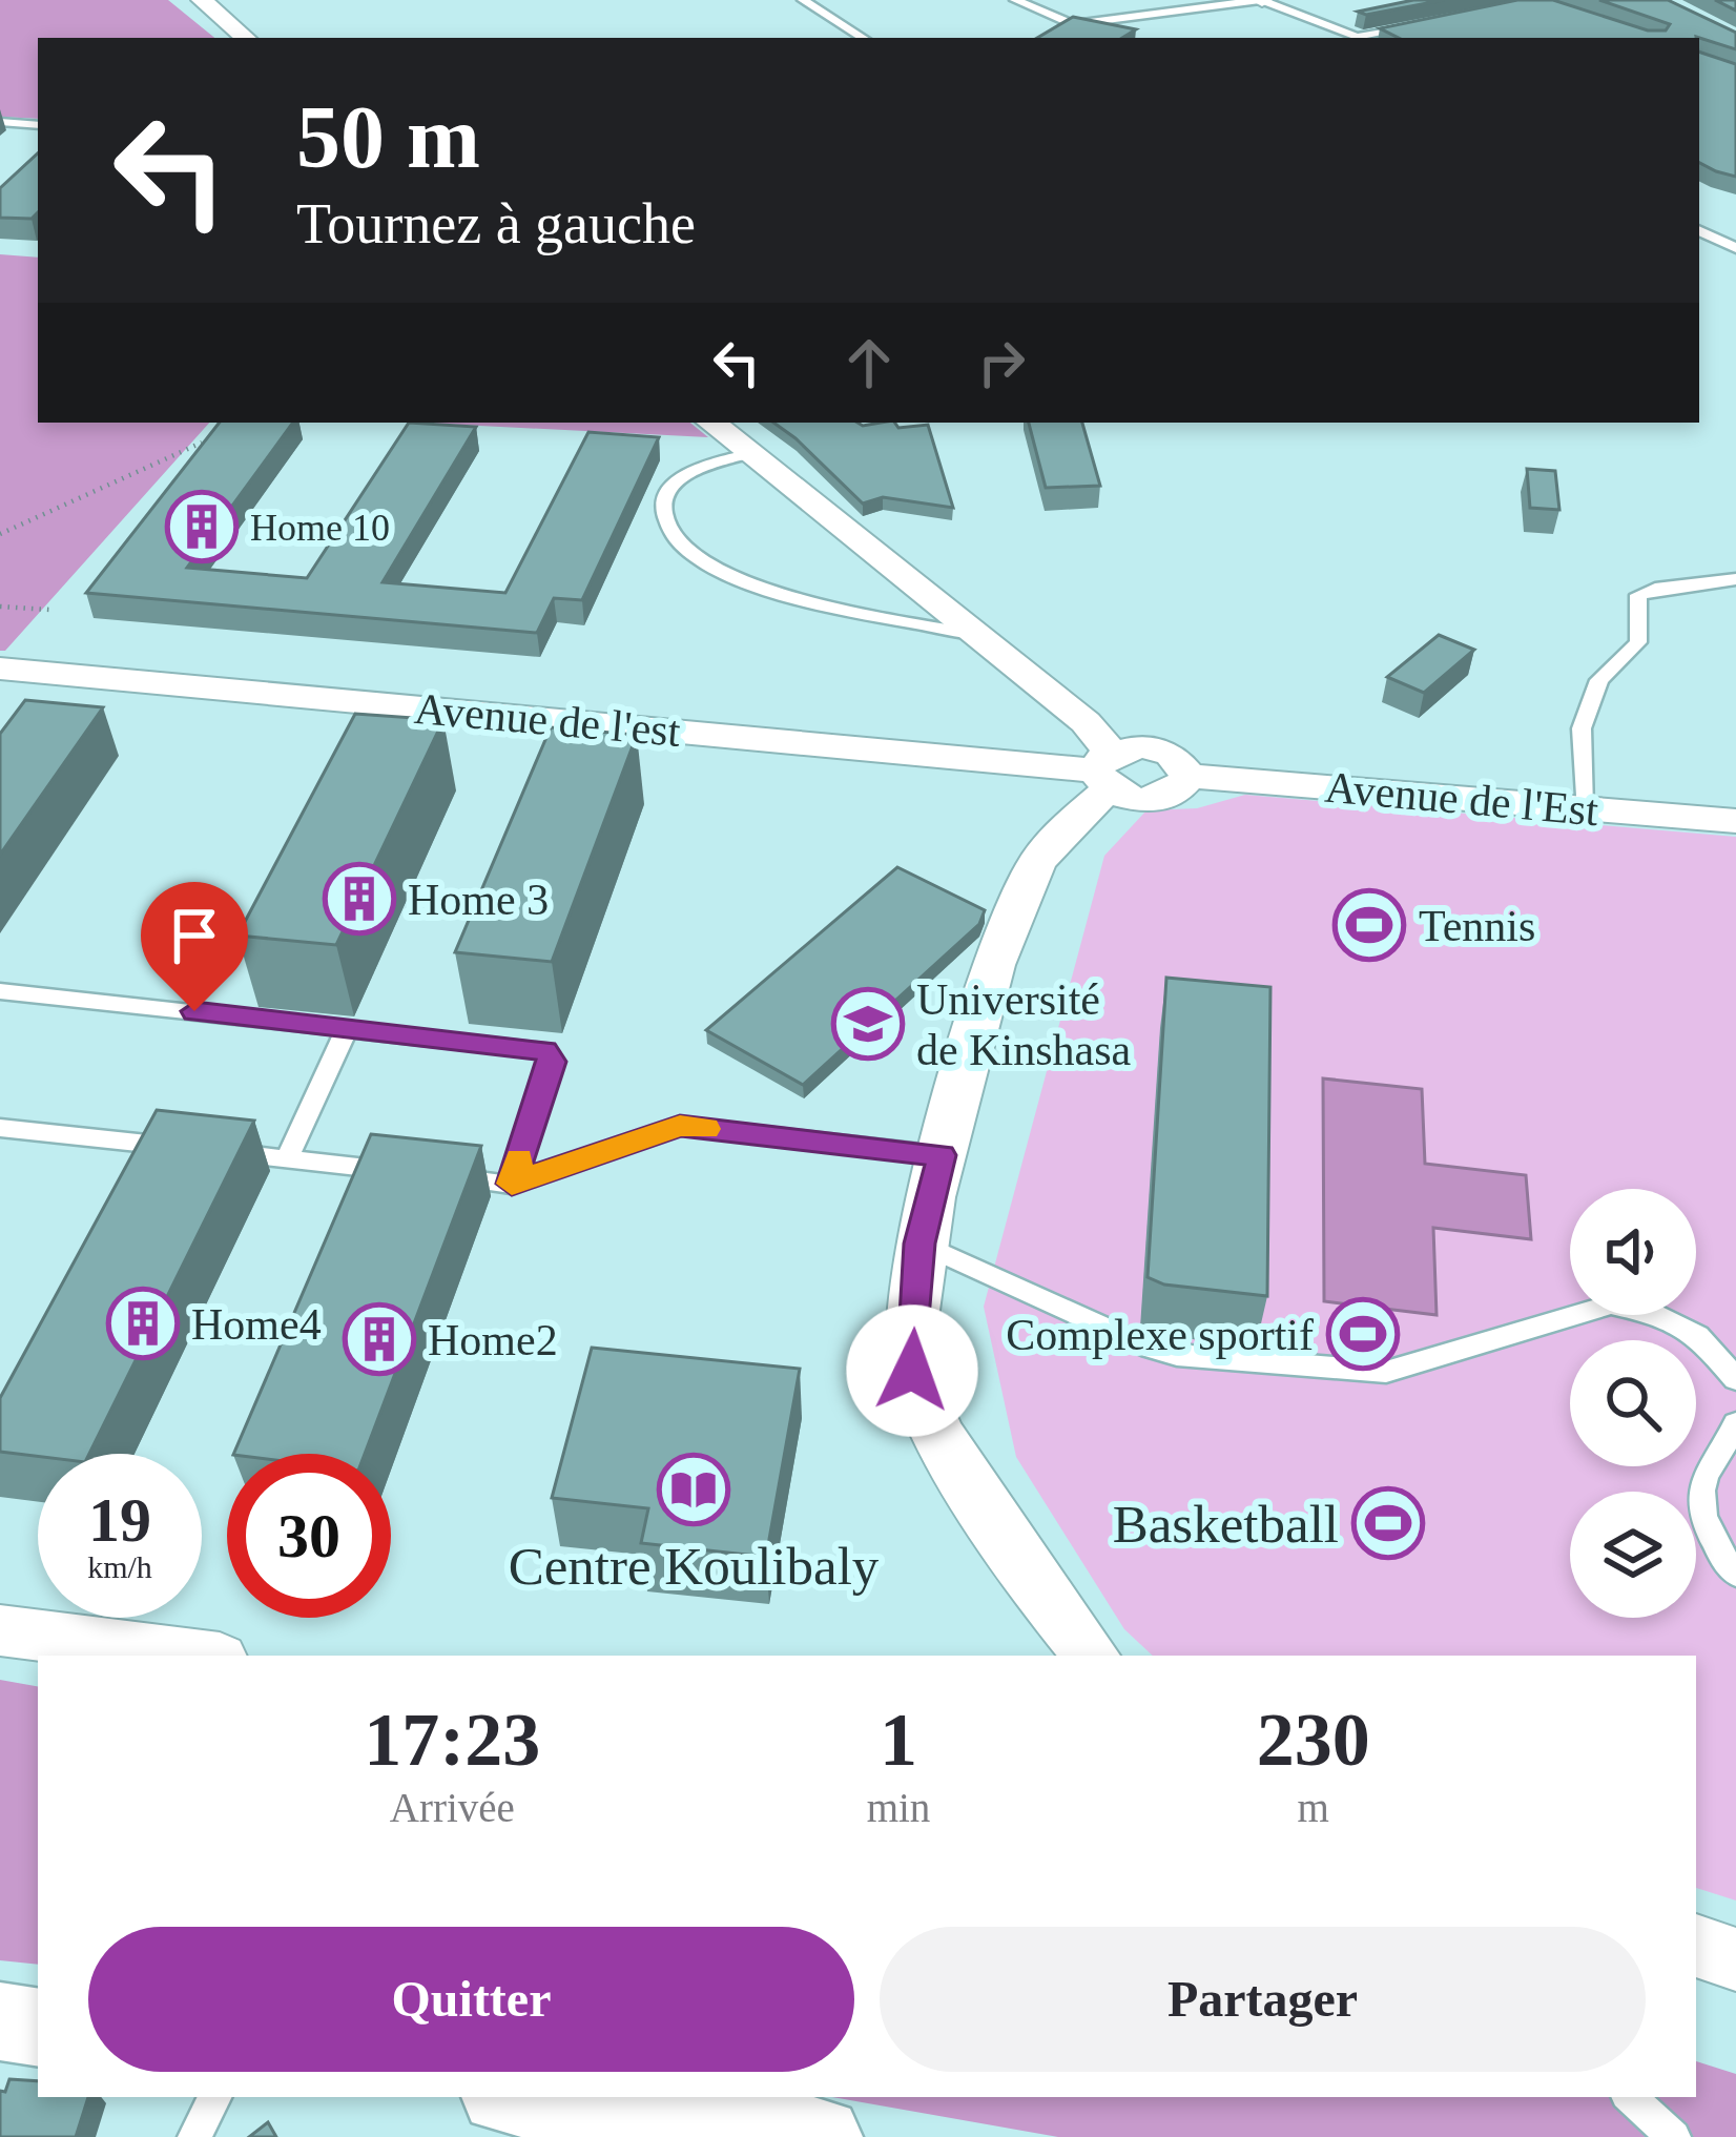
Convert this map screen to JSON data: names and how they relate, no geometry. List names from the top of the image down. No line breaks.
{"streets":{"street":["Avenue de l'est","Avenue de l'Est"]},"crossings":[["Avenue de l'est","Avenue de l'Est"]],"places":{"building":["Home 10","Home 3","Home4","Home2"],"sports":["Tennis","Complexe sportif","Basketball"],"school or university":["Université de Kinshasa"],"library":["Centre Koulibaly"]},"page":{"turn":["50 m","Tournez à gauche"],"speed":"19 km/h","limit":"30","eta":["17:23","Arrivée","1","min","230","m"],"buttons":["Quitter","Partager"]}}
